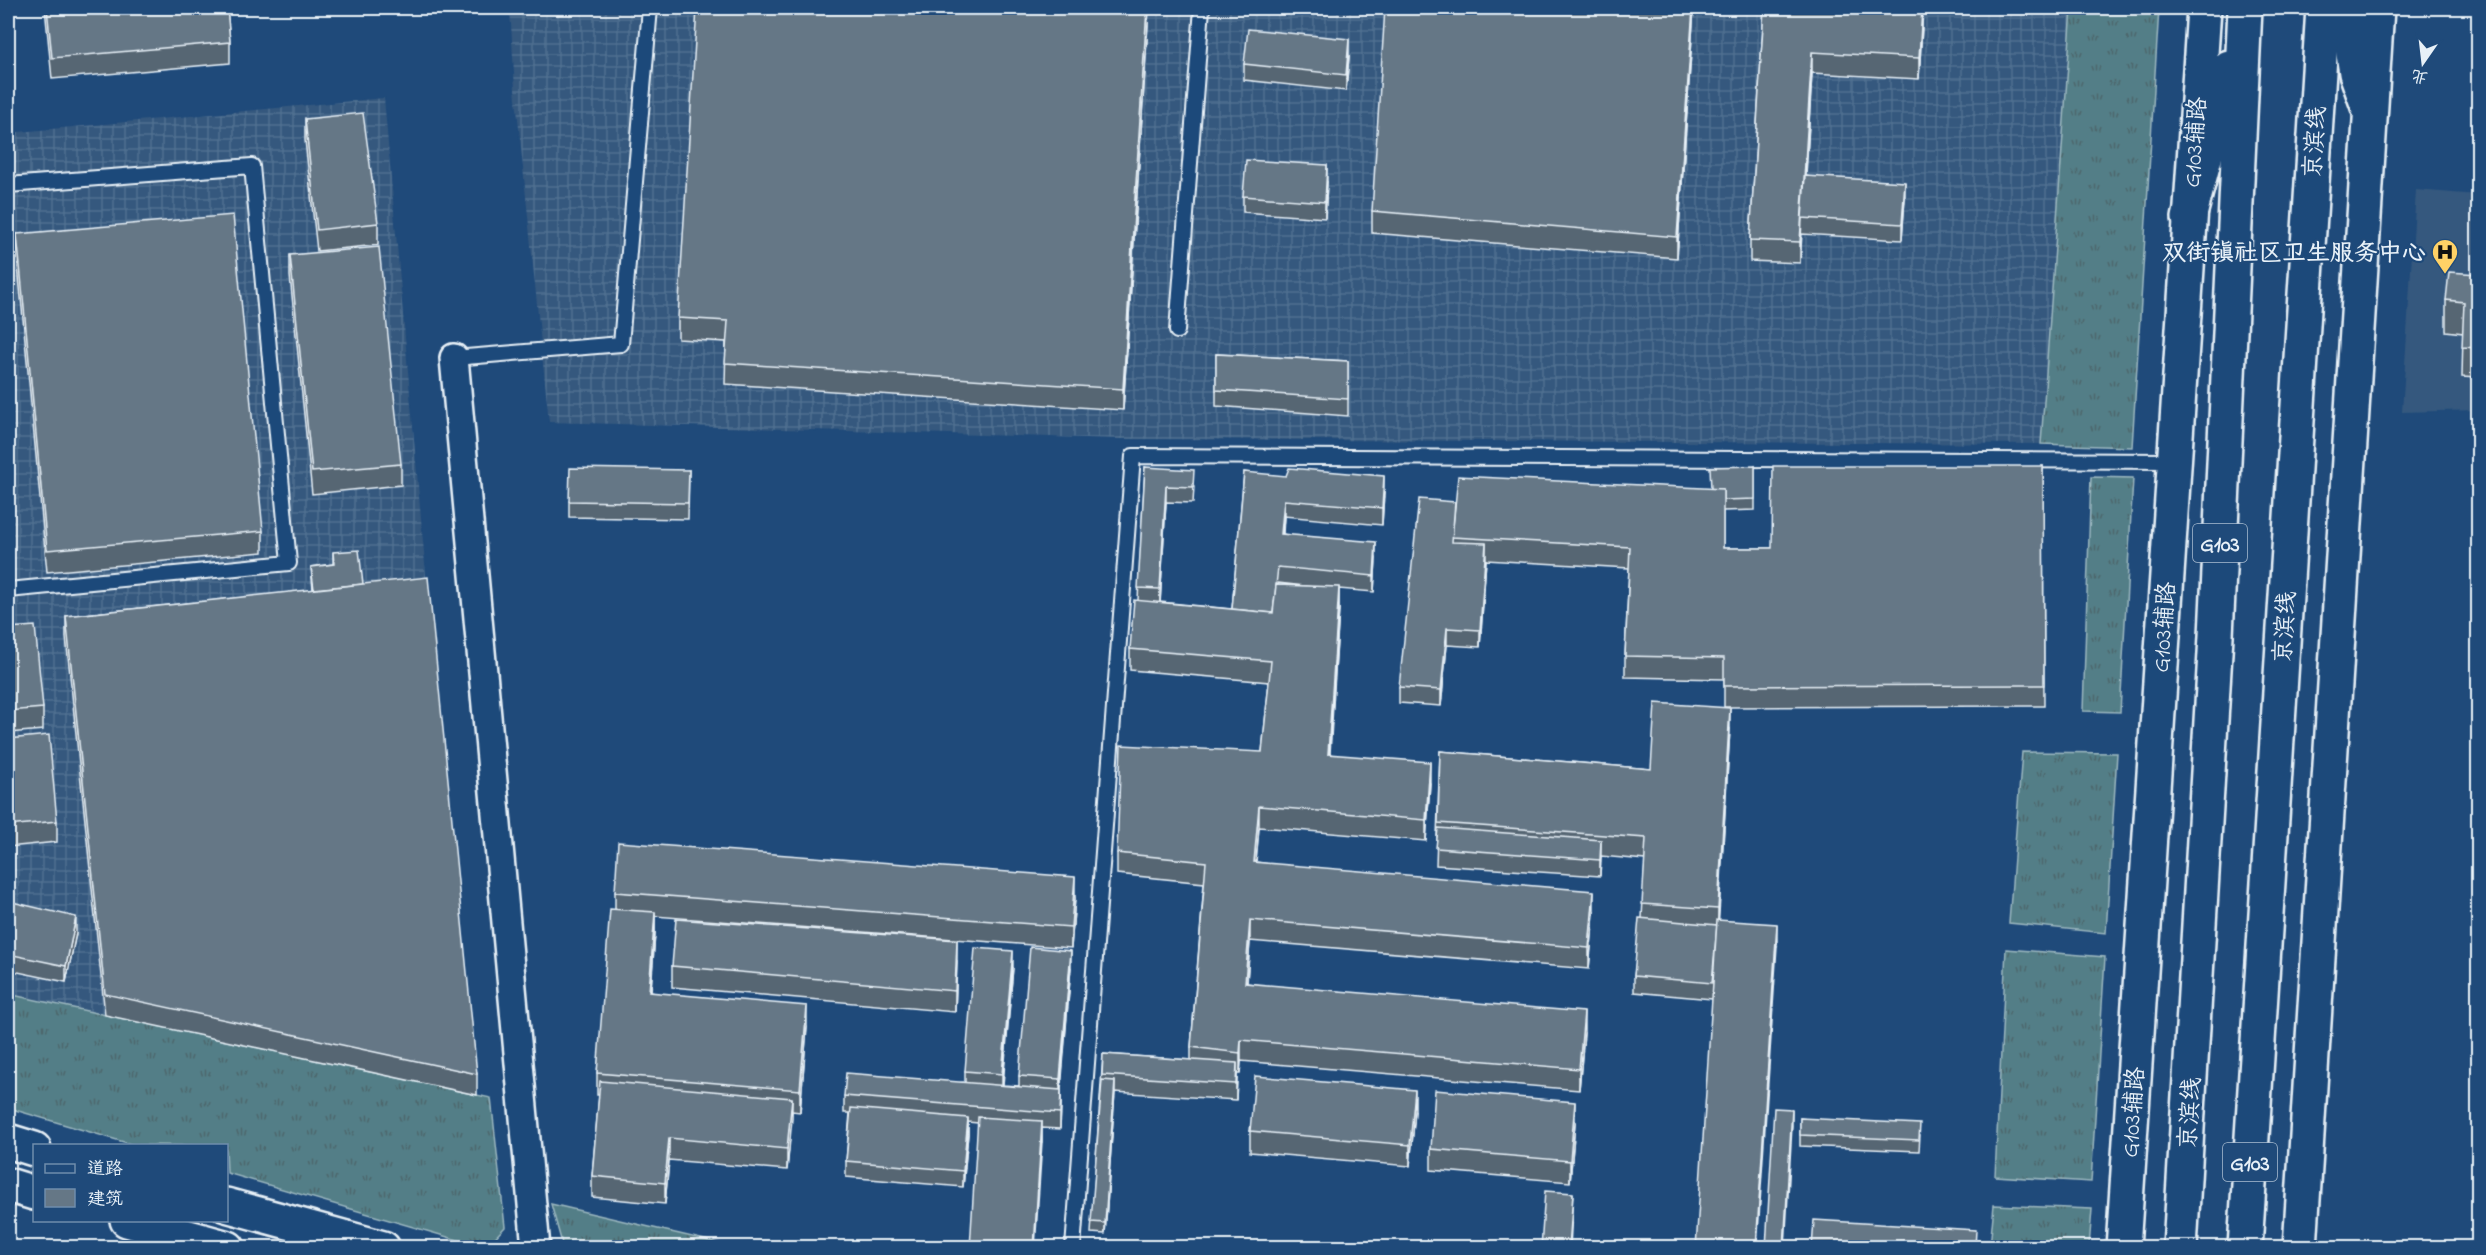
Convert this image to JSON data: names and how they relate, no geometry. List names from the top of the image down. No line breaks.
{"streets":{"main road":["G103辅路","京滨线","G103"]},"places":{"hospital":["双街镇社区卫生服务中心"]},"legend":["道路","建筑"],"north":"bottom"}
